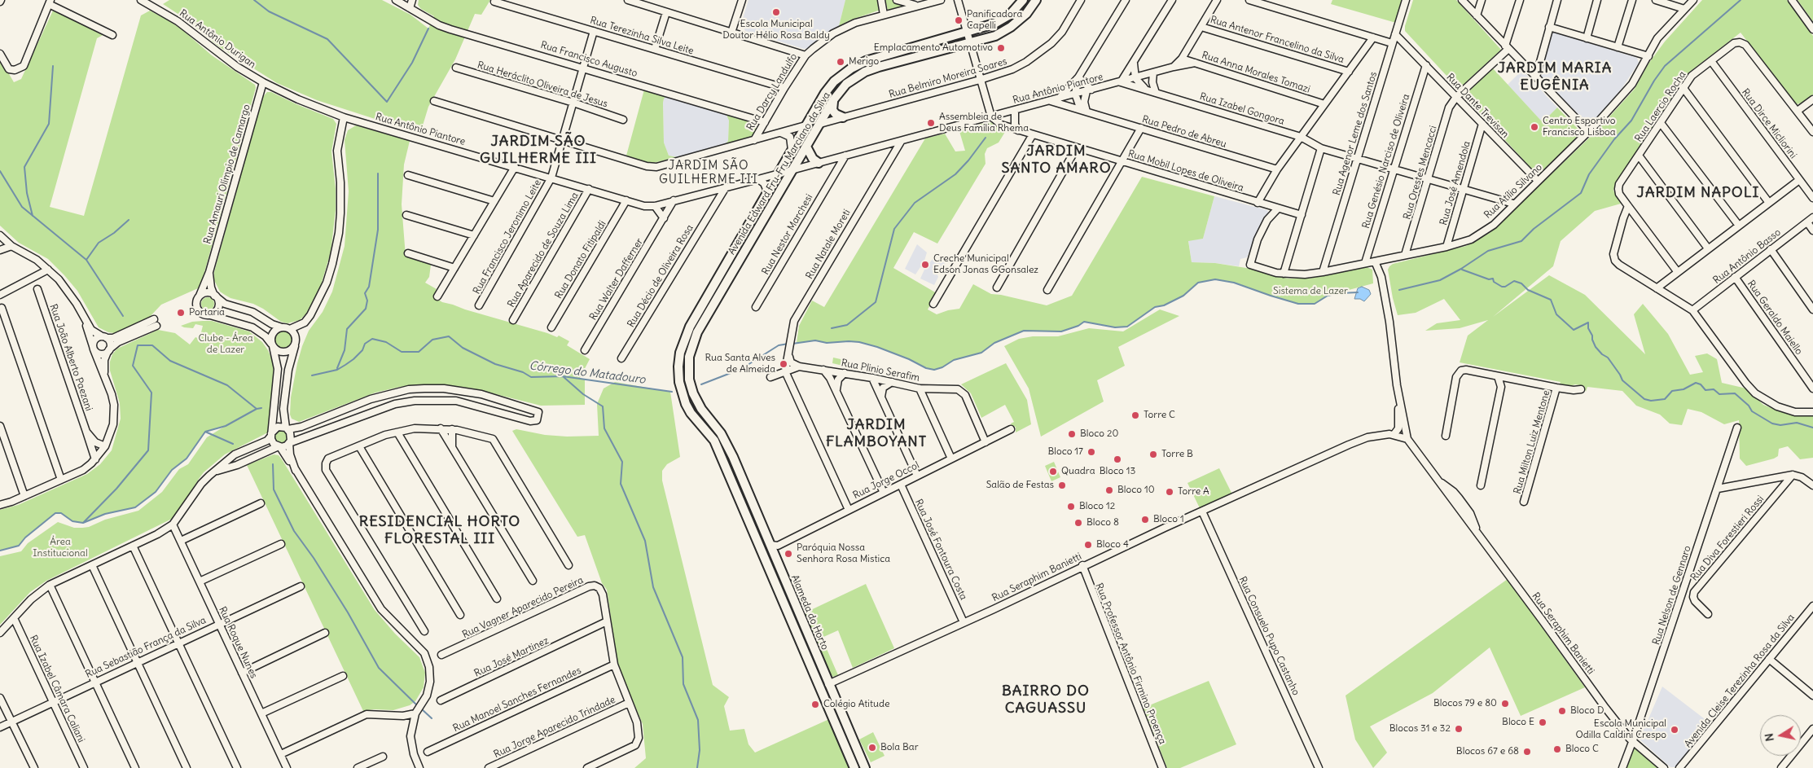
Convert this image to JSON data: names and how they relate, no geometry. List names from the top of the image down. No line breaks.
{"streets":{"main road":["Avenida Edward Fru-Fru Marciano da Silva","Alameda do Horto"],"street":["Rua Terezinha Silva Leite","Rua Antônio Durigan","Rua Antenor Francelino da Silva","Rua Francisco Augusto","Rua Anna Morales Tomazi","Rua Belmiro Moreira Soares","Rua Heráclito Oliveira de Jesus","Rua Antônio Piantore","Rua Darcy Landulfo","Rua Dante Trevisan","Rua Laercio Rocha","Rua Izabel Gongora","Rua Dirce Micliorini","Rua Pedro de Abreu","Rua Agenor Leme dos Santos","Rua Genésio Narciso de Oliveira","Rua Mobil Lopes de Oliveira","Rua Orestes Mencacci","Rua Amauri Olímpio de Camargo","Rua José Amendola","Rua Atílio Silvano","Rua Nestor Marchesi","Rua Francisco Jeronimo Leite","Rua Natale Moreti","Rua Aparecido de Souza Lima","Rua Antônio Basso","Rua Donato Fitipaldi","Rua Décio de Oliveira Rosa","Rua Walter Dafferner","Rua Geraldo Maiello","Rua João Alberto Paezani","Rua Plinio Serafim","Rua Milton Luiz Mentone","Rua Jorge Occol","Rua Diva Forestieri Rossi","Rua José Fontoura Costa","Rua Seraphim Banietti","Rua Nelson de Gennaro","Rua Vagner Aparecido Pereira","Rua Consuelo Pupo Castanho","Rua Roque Nunes","Rua Sebastião França da Silva","Rua José Martinez","Rua Professor Antônio Firmino Proença","Avenida Cleise Terezinha Rosa da Silva","Rua Izabel Câmara Caliani","Rua Manoel Sanches Fernandes","Rua Jorge Aparecido Trindade"]},"crossings":[["Rua Terezinha Silva Leite","Rua Darcy Landulfo"],["Rua Terezinha Silva Leite","Rua Francisco Jeronimo Leite"],["Rua Antônio Durigan","Rua Antônio Piantore"],["Rua Antônio Durigan","Rua Amauri Olímpio de Camargo"],["Rua Antenor Francelino da Silva","Rua Antônio Piantore"],["Rua Francisco Augusto","Rua Darcy Landulfo"],["Rua Francisco Augusto","Rua Francisco Jeronimo Leite"],["Rua Anna Morales Tomazi","Rua Antônio Piantore"],["Rua Belmiro Moreira Soares","Avenida Edward Fru-Fru Marciano da Silva"],["Rua Heráclito Oliveira de Jesus","Rua Francisco Jeronimo Leite"],["Rua Antônio Piantore","Rua Izabel Gongora"],["Rua Antônio Piantore","Rua Pedro de Abreu"],["Rua Antônio Piantore","Rua Mobil Lopes de Oliveira"],["Rua Antônio Piantore","Avenida Edward Fru-Fru Marciano da Silva"],["Rua Antônio Piantore","Rua Nestor Marchesi"],["Rua Antônio Piantore","Rua Francisco Jeronimo Leite"],["Rua Antônio Piantore","Rua Natale Moreti"],["Rua Antônio Piantore","Rua Aparecido de Souza Lima"],["Rua Antônio Piantore","Rua Donato Fitipaldi"],["Rua Antônio Piantore","Rua Décio de Oliveira Rosa"],["Rua Antônio Piantore","Rua Walter Dafferner"],["Rua Dante Trevisan","Rua Agenor Leme dos Santos"],["Rua Dante Trevisan","Rua Genésio Narciso de Oliveira"],["Rua Dante Trevisan","Rua Orestes Mencacci"],["Rua Dante Trevisan","Rua José Amendola"],["Rua Dante Trevisan","Rua Atílio Silvano"],["Rua Laercio Rocha","Rua Dirce Micliorini"],["Rua Izabel Gongora","Rua Agenor Leme dos Santos"],["Rua Izabel Gongora","Rua Genésio Narciso de Oliveira"],["Rua Izabel Gongora","Rua Orestes Mencacci"],["Rua Izabel Gongora","Rua José Amendola"],["Rua Izabel Gongora","Rua Atílio Silvano"],["Rua Agenor Leme dos Santos","Rua Atílio Silvano"],["Rua Genésio Narciso de Oliveira","Rua Atílio Silvano"],["Rua Mobil Lopes de Oliveira","Rua Atílio Silvano"],["Rua Orestes Mencacci","Rua Atílio Silvano"],["Avenida Edward Fru-Fru Marciano da Silva","Alameda do Horto"],["Rua José Amendola","Rua Atílio Silvano"],["Rua Antônio Basso","Rua Geraldo Maiello"],["Rua Plinio Serafim","Rua Jorge Occol"],["Rua Jorge Occol","Rua José Fontoura Costa"],["Rua Jorge Occol","Alameda do Horto"],["Rua José Fontoura Costa","Rua Seraphim Banietti"],["Rua Seraphim Banietti","Rua Nelson de Gennaro"],["Rua Seraphim Banietti","Alameda do Horto"],["Rua Seraphim Banietti","Rua Consuelo Pupo Castanho"],["Rua Seraphim Banietti","Rua Professor Antônio Firmino Proença"],["Rua Vagner Aparecido Pereira","Rua José Martinez"],["Rua Vagner Aparecido Pereira","Rua Manoel Sanches Fernandes"],["Rua Vagner Aparecido Pereira","Rua Jorge Aparecido Trindade"],["Rua Roque Nunes","Rua Sebastião França da Silva"],["Rua Sebastião França da Silva","Rua Izabel Câmara Caliani"]],"districts":["JARDIM MARIA EUGÊNIA","JARDIM SÃO GUILHERME III","JARDIM SANTO AMARO","JARDIM SÃO GUILHERME III","JARDIM NAPOLI","JARDIM FLAMBOYANT","RESIDENCIAL HORTO FLORESTAL III","BAIRRO DO CAGUASSU"],"water":["Córrego do Matadouro"],"parks":["Sistema de Lazer","Clube - Área de Lazer","Área Institucional"],"places":["Escola Municipal Doutor Hélio Rosa Baldy","Panificadora Capelli","Emplacamento Automotivo","Merigo","Assembleia de Deus Família Rhema","Centro Esportivo Francisco Lisboa","Creche Municipal Edson Jonas GGonsalez","Portaria","Rua Santa Alves de Almeida","Torre C","Bloco 20","Bloco 17","Torre B","Bloco 13","Quadra","Salão de Festas","Bloco 10","Torre A","Bloco 12","Bloco 1","Bloco 8","Bloco 4","Paróquia Nossa Senhora Rosa Mistica","Blocos 79 e 80","Colégio Atitude","Bloco D","Bloco E","Blocos 31 e 32","Escola Municipal Odilla Caldini Crespo","Bola Bar","Bloco C","Blocos 67 e 68"],"north":"left"}
